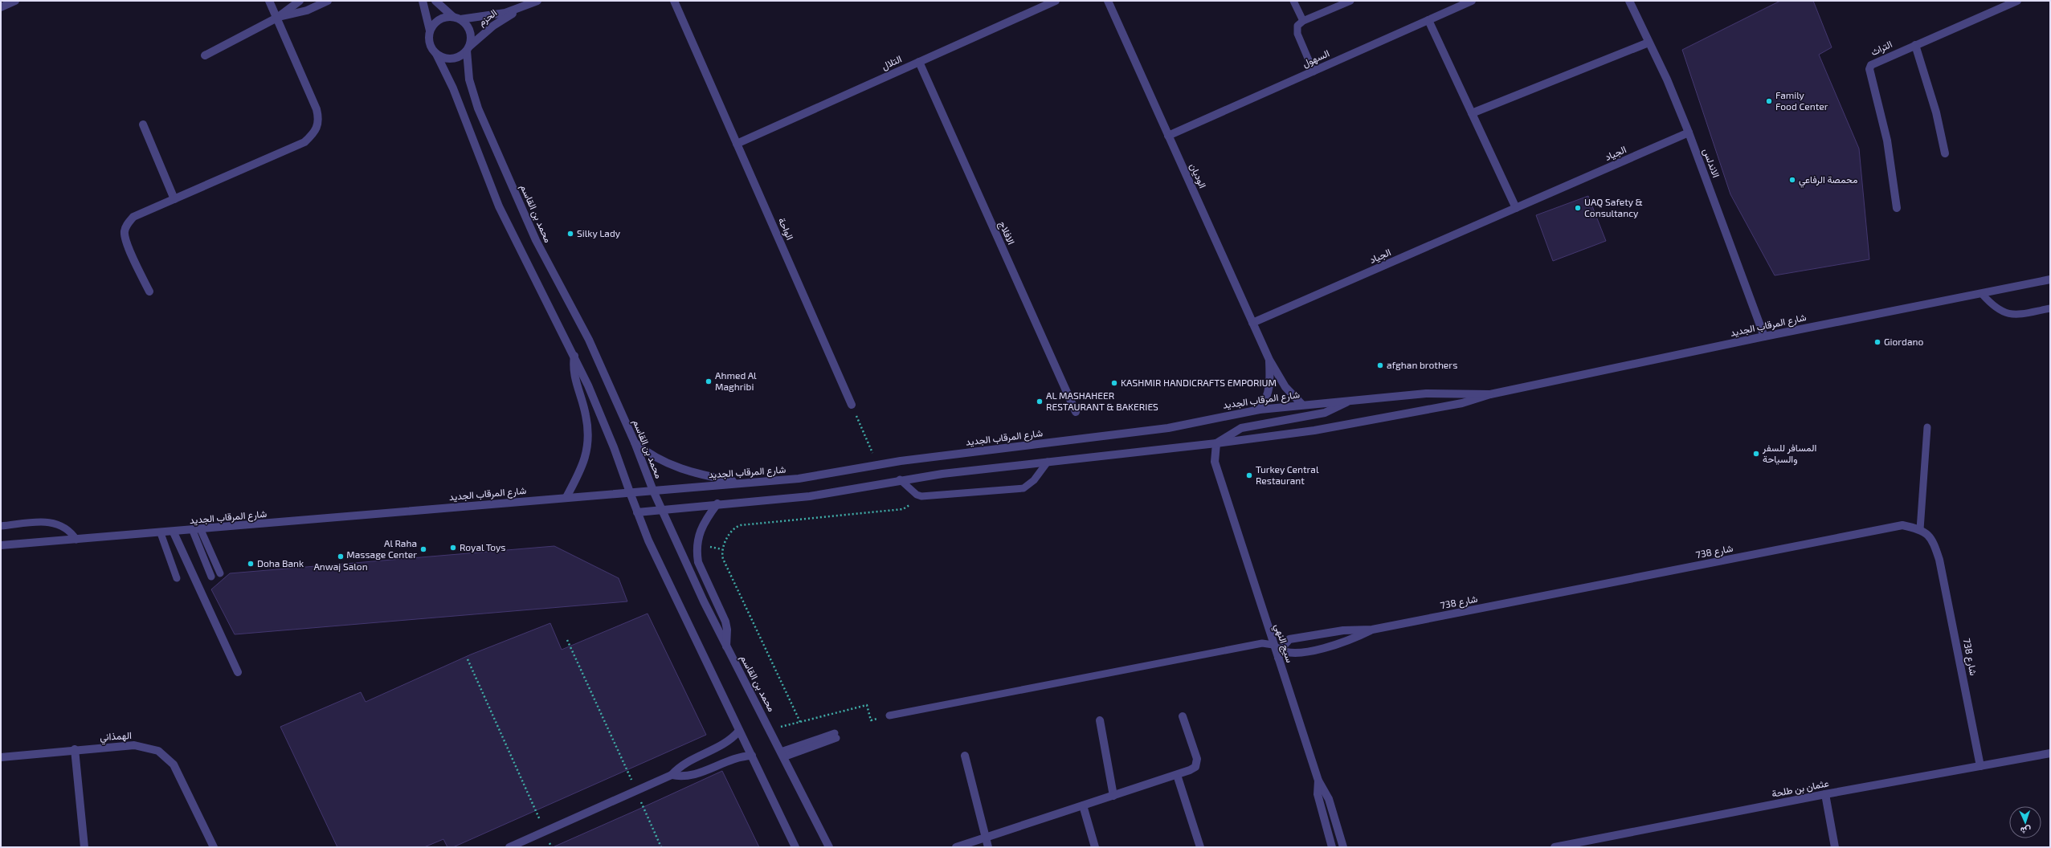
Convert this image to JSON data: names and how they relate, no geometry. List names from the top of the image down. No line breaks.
{"streets":{"street":["الحزم","التراث","السهول","التلال","الجياد","الاندلس","الوديان","محمد بن القاسم","الواحة","الافلاج","شارع المرقاب الجديد","شارع 738","سيج النهي","الهمذاني","عثمان بن طلحة"]},"crossings":[["الحزم","محمد بن القاسم"],["السهول","الوديان"],["التلال","الواحة"],["التلال","الافلاج"],["الجياد","الاندلس"],["الجياد","الوديان"],["الاندلس","شارع المرقاب الجديد"],["الوديان","شارع المرقاب الجديد"],["محمد بن القاسم","شارع المرقاب الجديد"],["شارع المرقاب الجديد","سيج النهي"],["شارع 738","سيج النهي"],["شارع 738","عثمان بن طلحة"]],"places":["Family Food Center","محمصة الرفاعي","UAQ Safety & Consultancy","Silky Lady","Giordano","afghan brothers","Ahmed Al Maghribi","KASHMIR HANDICRAFTS EMPORIUM","AL MASHAHEER RESTAURANT & BAKERIES","المسافر للسفر والسياحة","Turkey Central Restaurant","Royal Toys","Al Raha Massage Center","Anwaj Salon","Doha Bank"],"north":"bottom"}
